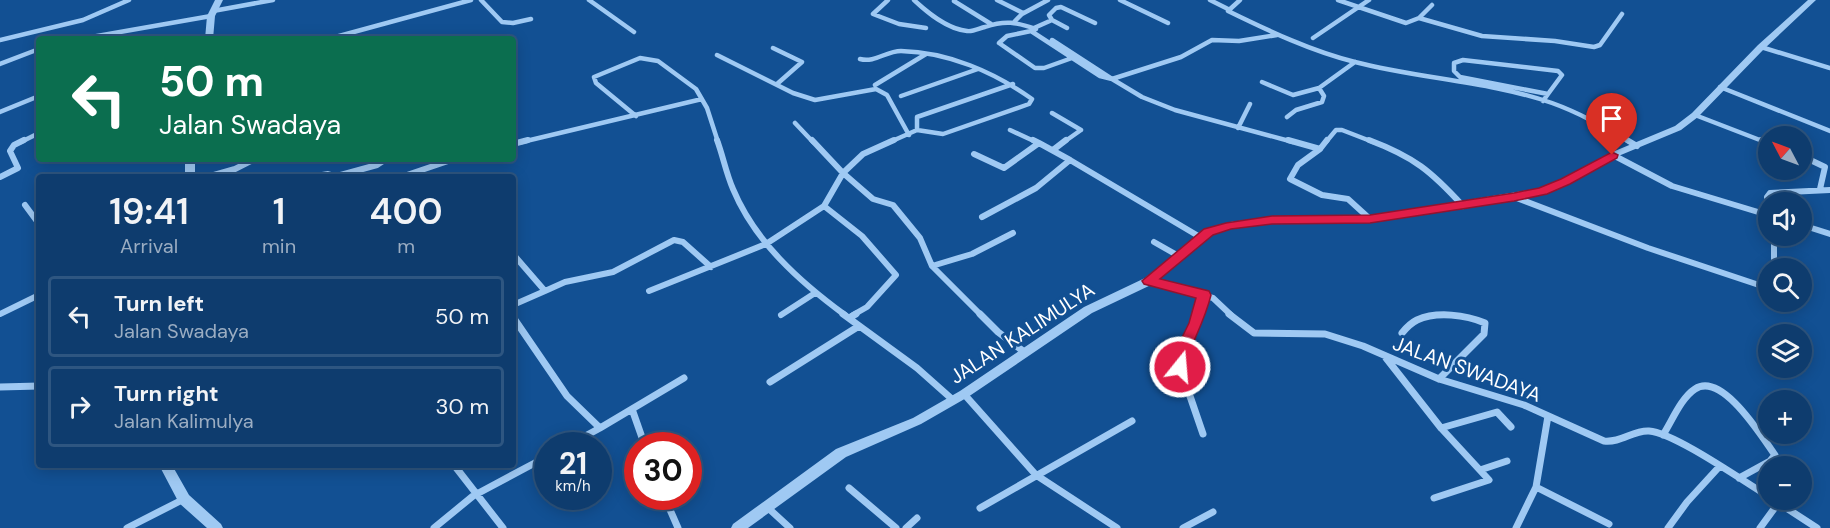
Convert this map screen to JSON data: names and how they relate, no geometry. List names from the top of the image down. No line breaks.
{"streets":{"street":["JALAN KALIMULYA","JALAN SWADAYA"]},"crossings":[["JALAN KALIMULYA","JALAN SWADAYA"]],"north":"top left","page":{"turn":["50 m","Jalan Swadaya"],"map_buttons":["+","−"],"eta":["19:41","Arrival","1","min","400","m"],"list":[{"name":"Turn left","note":"Jalan Swadaya","value":"50 m"},{"name":"Turn right","note":"Jalan Kalimulya","value":"30 m"}],"speed":"21 km/h","limit":"30"}}
